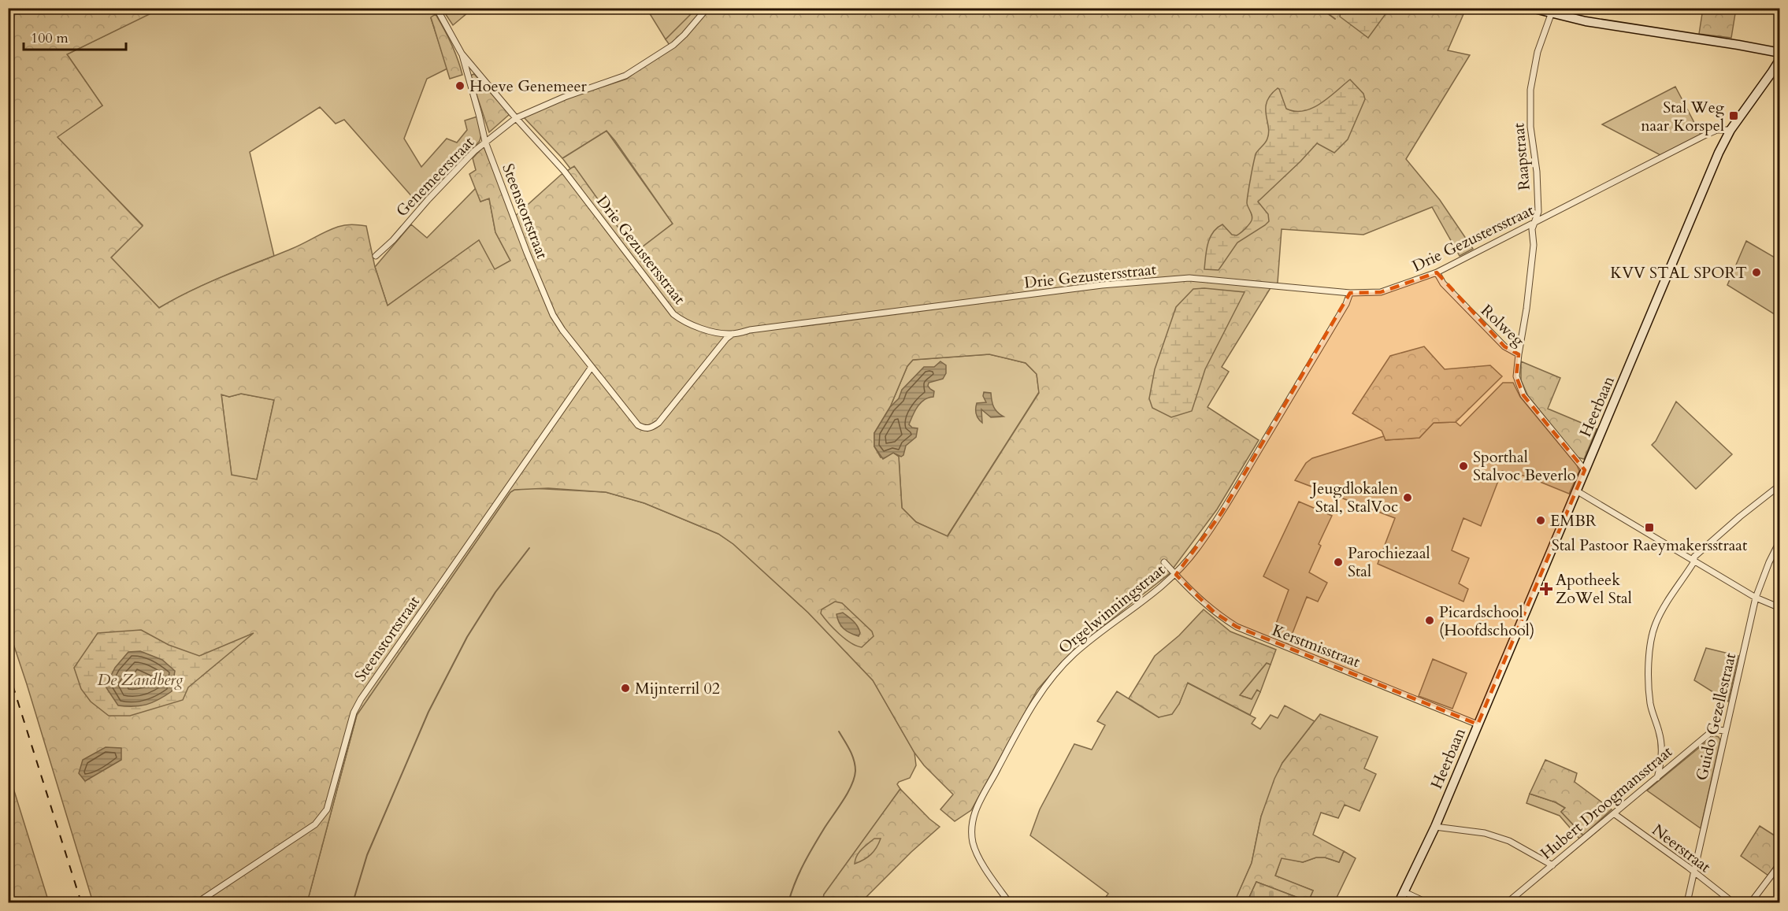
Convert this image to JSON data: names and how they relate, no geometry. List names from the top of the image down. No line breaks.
{"streets":{"street":["Raapstraat","Genemeerstraat","Steenstortstraat","Drie Gezustersstraat","Rolweg","Heerbaan","Orgelwinningstraat","Kerstmisstraat","Guido Gezellestraat","Hubert Droogmansstraat","Neerstraat"]},"crossings":[["Raapstraat","Drie Gezustersstraat"],["Raapstraat","Rolweg"],["Genemeerstraat","Steenstortstraat"],["Genemeerstraat","Drie Gezustersstraat"],["Steenstortstraat","Drie Gezustersstraat"],["Drie Gezustersstraat","Rolweg"],["Drie Gezustersstraat","Heerbaan"],["Drie Gezustersstraat","Orgelwinningstraat"],["Rolweg","Heerbaan"],["Heerbaan","Kerstmisstraat"],["Orgelwinningstraat","Kerstmisstraat"],["Guido Gezellestraat","Hubert Droogmansstraat"],["Guido Gezellestraat","Neerstraat"],["Hubert Droogmansstraat","Neerstraat"]],"water":["De Zandberg"],"places":{"other":["Hoeve Genemeer","KVV STAL SPORT","Sporthal Stalvoc Beverlo","Jeugdlokalen Stal, StalVoc","EMBR","Parochiezaal Stal","Picardschool (Hoofdschool)","Mijnterril 02"],"transit":["Stal Weg naar Korspel","Stal Pastoor Raeymakersstraat"],"health":["Apotheek ZoWel Stal"]},"scale_bar":"100 m"}
